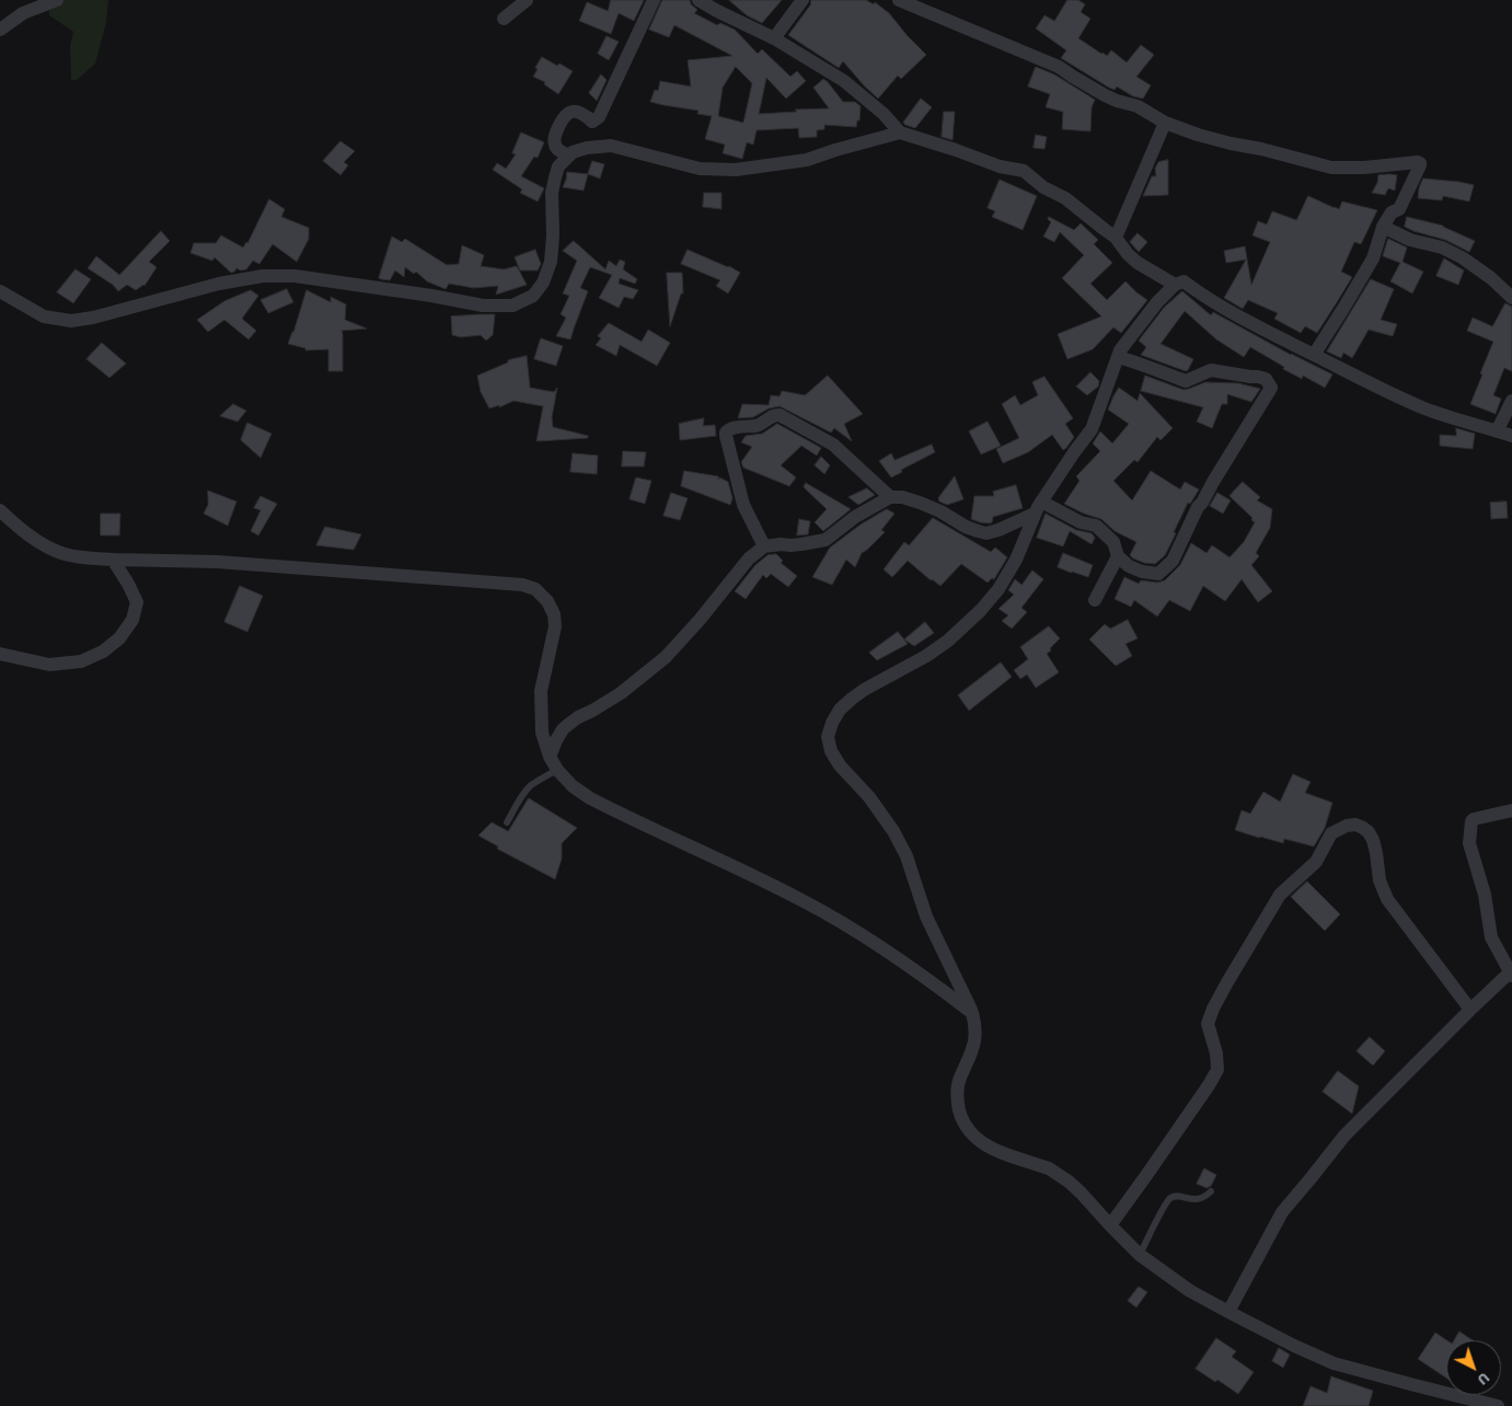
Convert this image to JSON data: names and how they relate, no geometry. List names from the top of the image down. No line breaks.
{"north":"bottom right"}
